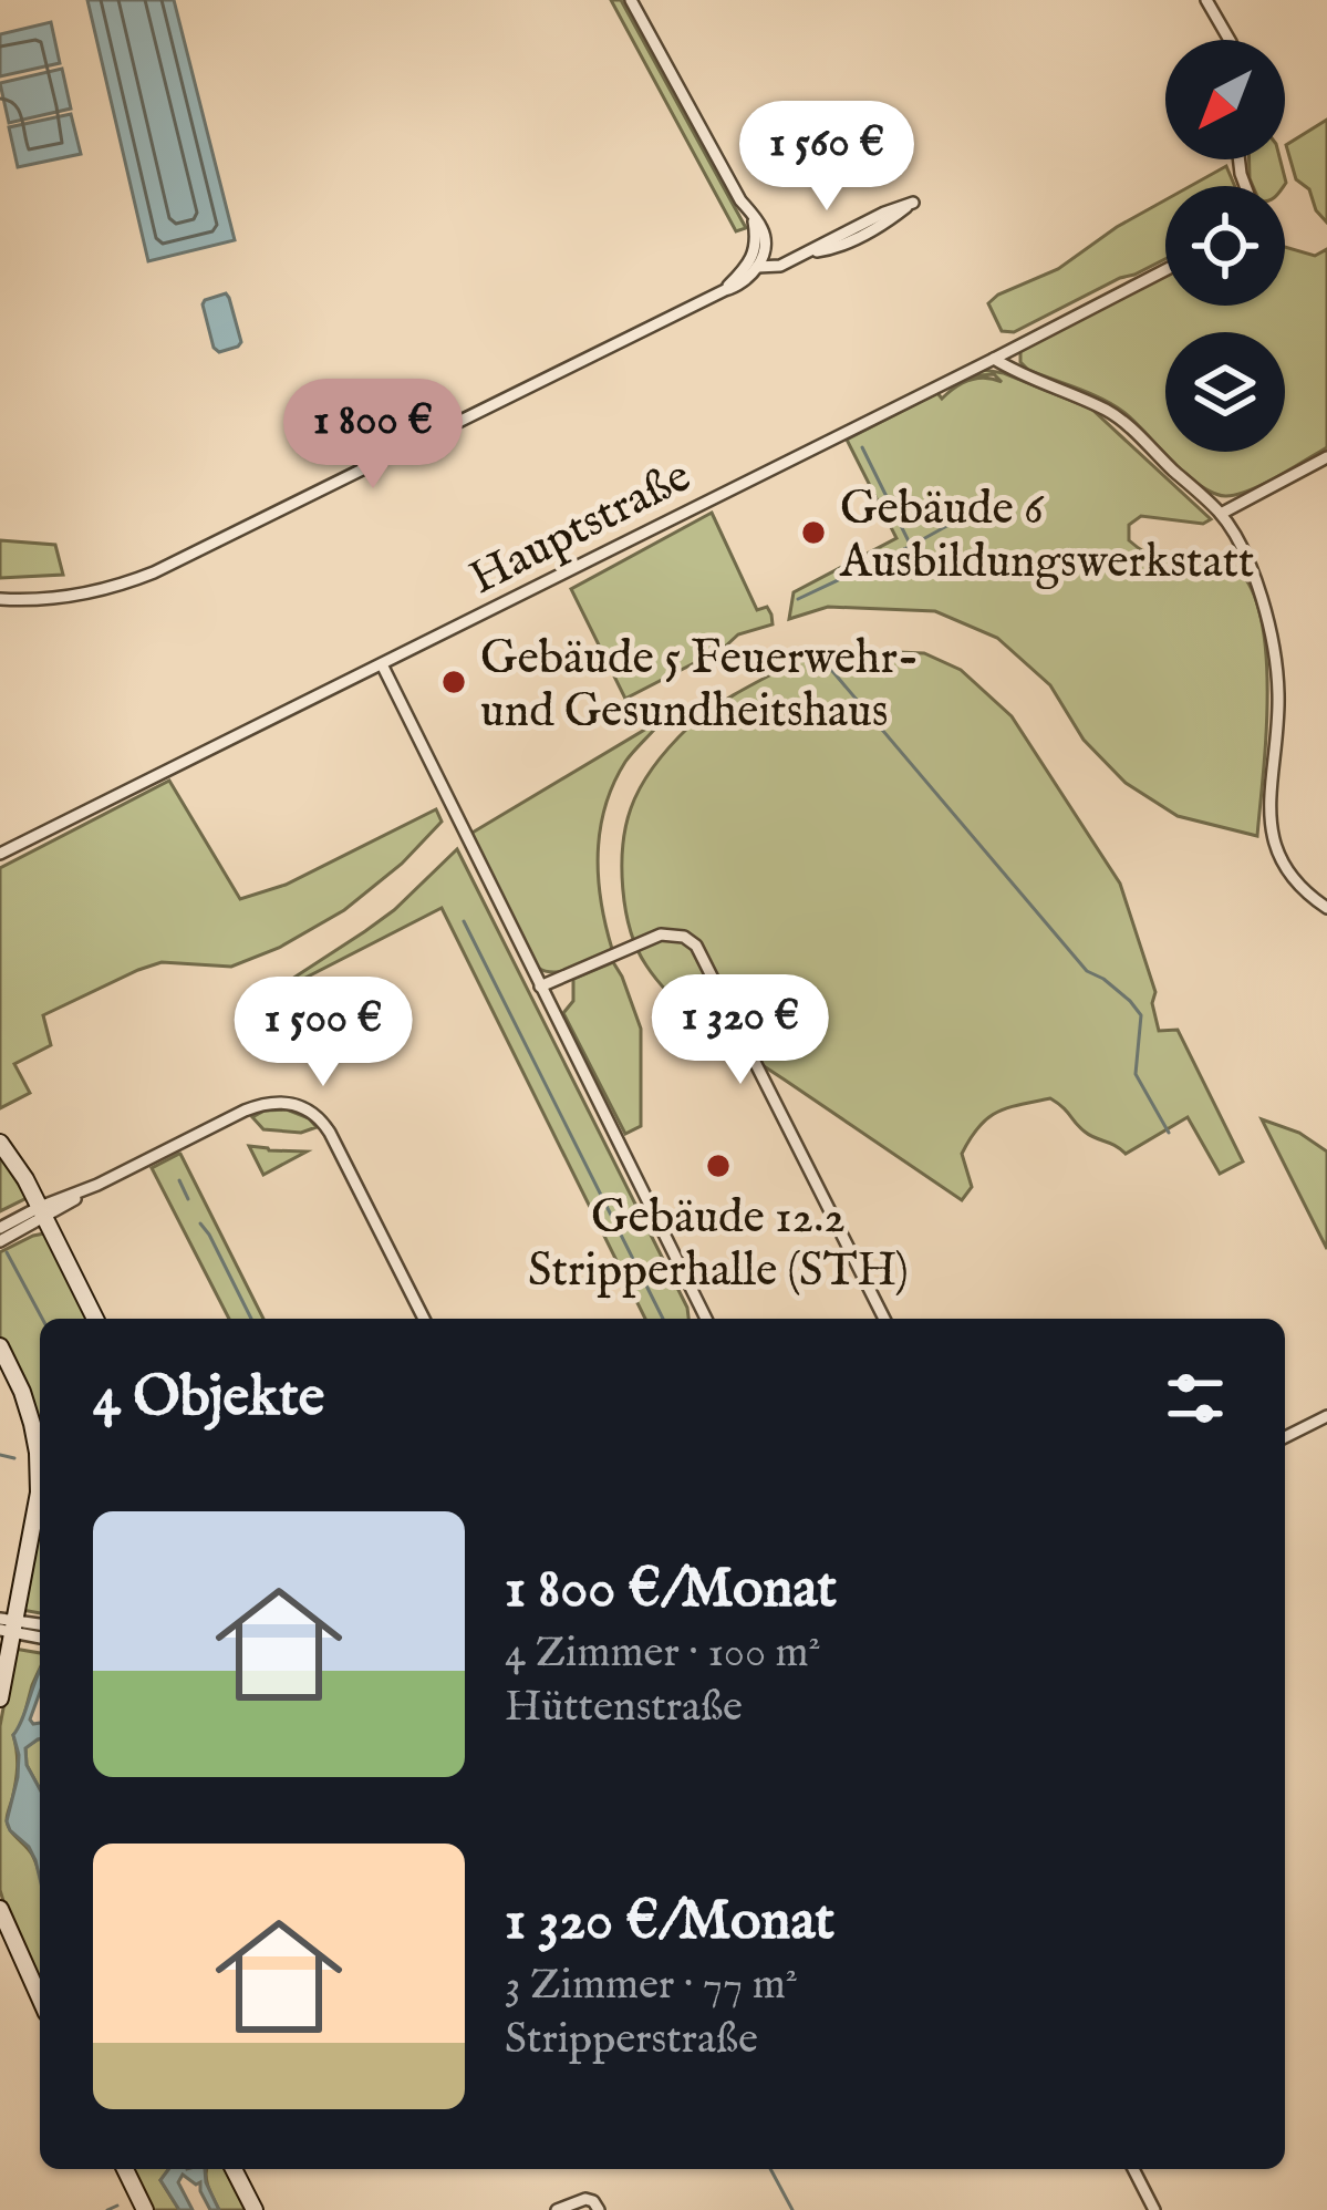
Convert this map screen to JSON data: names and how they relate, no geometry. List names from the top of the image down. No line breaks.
{"streets":{"street":["Hauptstraße"]},"places":["Gebäude 6 Ausbildungswerkstatt","Gebäude 5 Feuerwehr- und Gesundheitshaus","Gebäude 12.2 Stripperhalle (STH)"],"north":"bottom left","page":{"price":["1 560 €","1 800 €","1 320 €","1 500 €"],"heading":"4 Objekte","list":[{"name":"1 800 €/Monat","note":"4 Zimmer · 100 m² · Hüttenstraße"},{"name":"1 320 €/Monat","note":"3 Zimmer · 77 m² · Stripperstraße"}]}}
